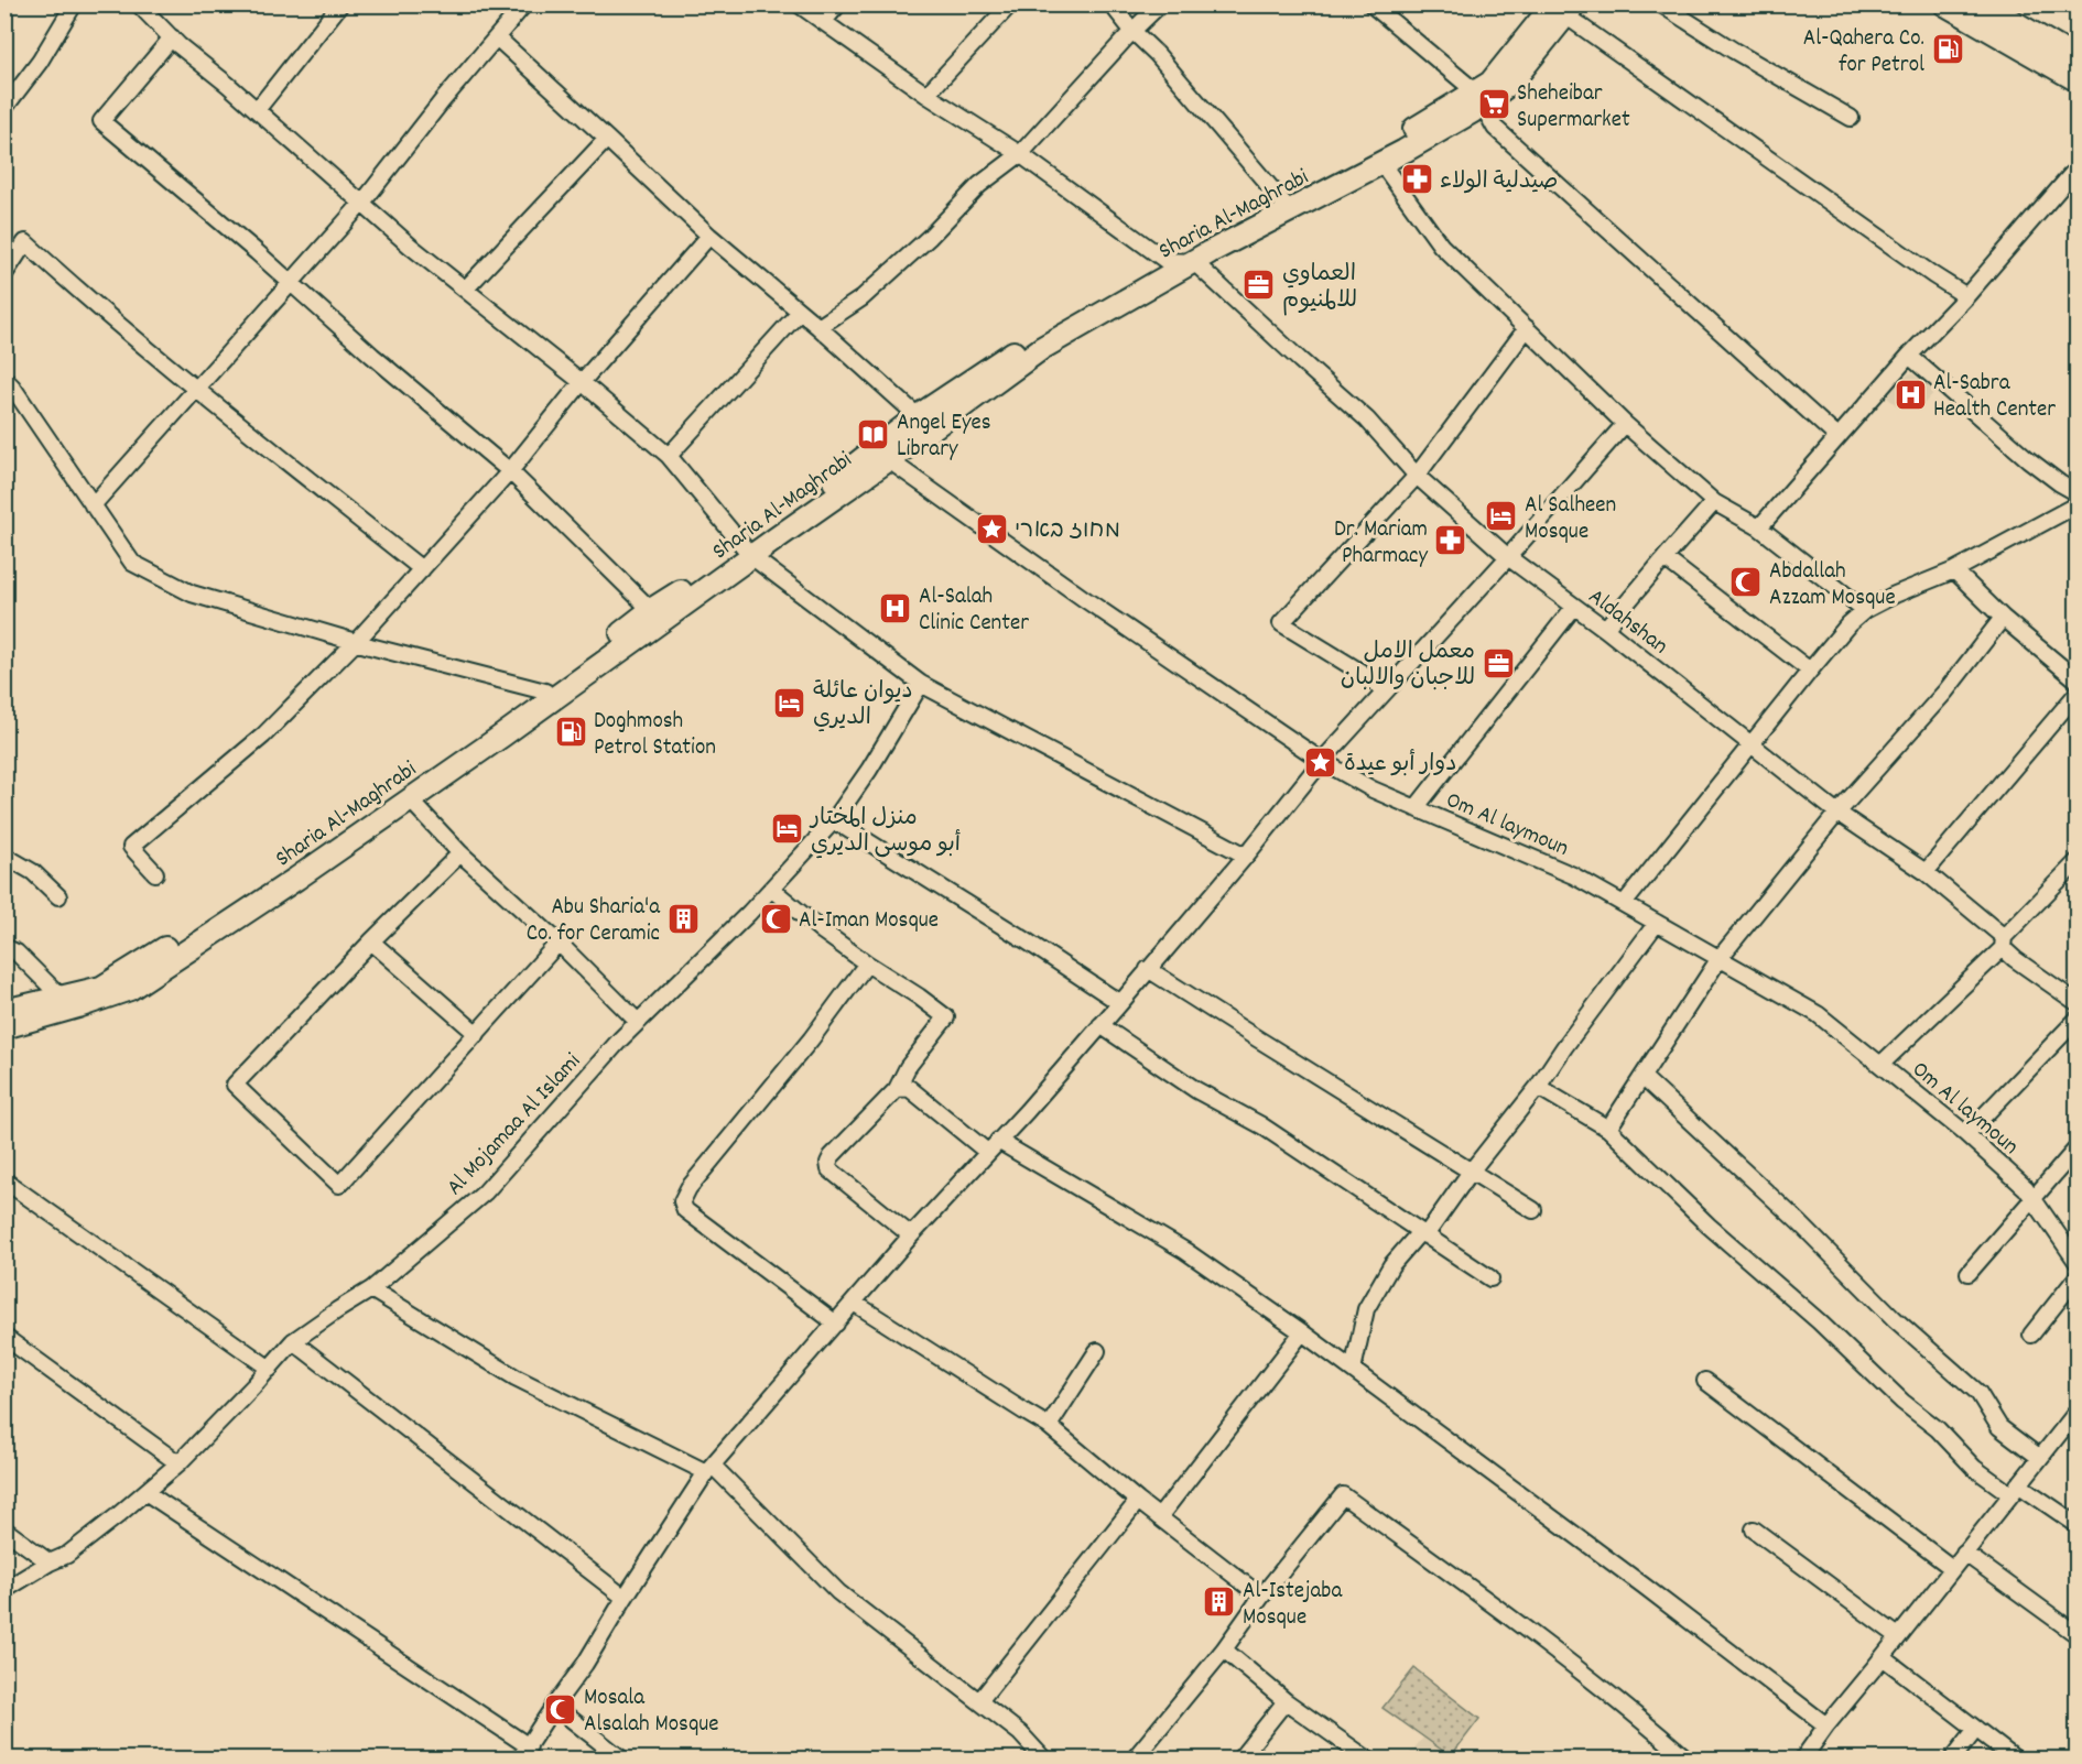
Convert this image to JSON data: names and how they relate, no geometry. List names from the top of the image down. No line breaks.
{"streets":{"main road":["Sharia Al-Maghrabi"],"street":["Aldahshan","Om Al laymoun","Al Mojamaa Al Islami"]},"crossings":[["Sharia Al-Maghrabi","Aldahshan"],["Sharia Al-Maghrabi","Om Al laymoun"]],"places":{"fuel station":["Al-Qahera Co. for Petrol","Doghmosh Petrol Station"],"supermarket":["Sheheibar Supermarket"],"pharmacy":["صيدلية الولاء","Dr. Mariam Pharmacy"],"office":["العماوي للالمنيوم","معمل الامل للاجبان والالبان"],"hospital":["Al-Sabra Health Center","Al-Salah Clinic Center"],"library":["Angel Eyes Library"],"hotel":["Al Salheen Mosque","ديوان عائلة الديري","منزل المختار أبو موسى الديري"],"place":["מחוז בארי","دوار أبو عيدة"],"mosque":["Abdallah Azzam Mosque","Al-Iman Mosque","Mosala Alsalah Mosque"],"building":["Abu Sharia'a Co. for Ceramic","Al-Istejaba Mosque"]}}
